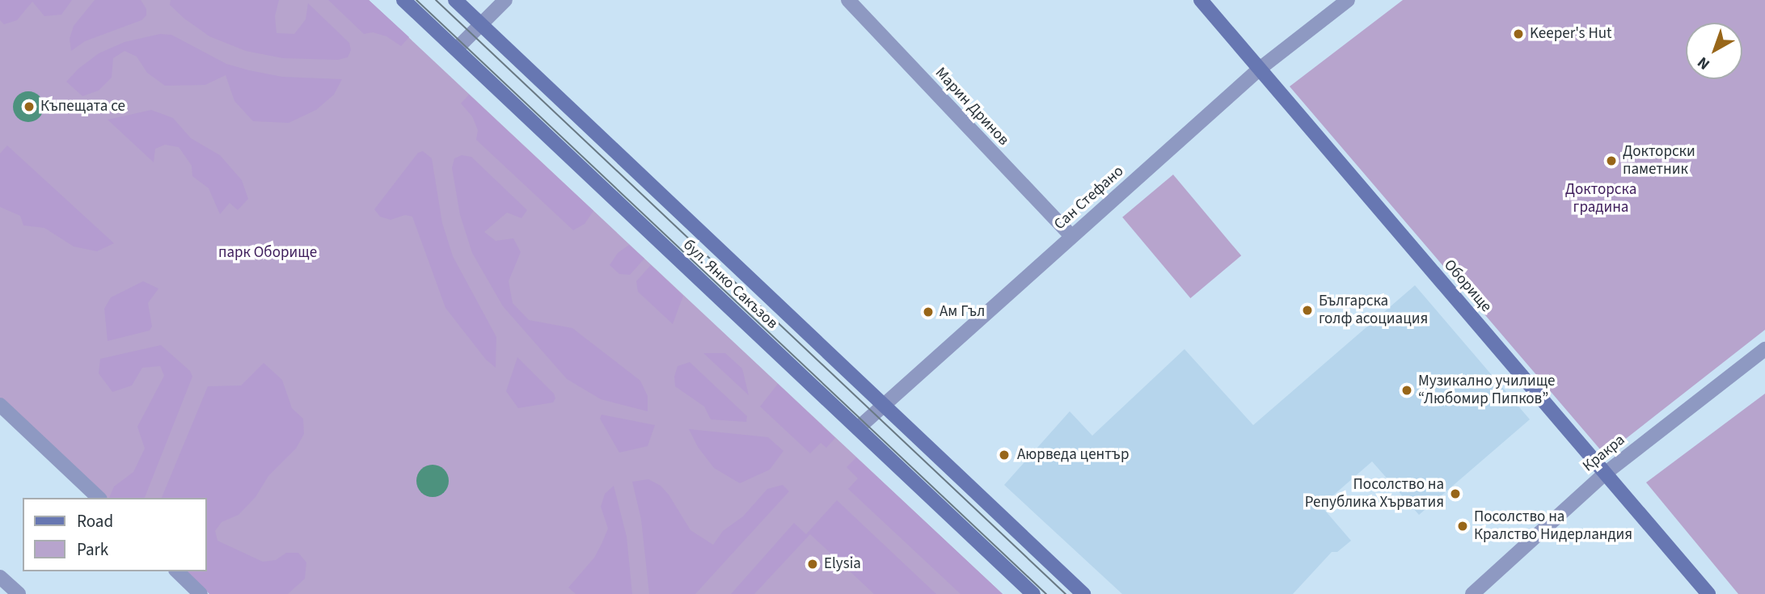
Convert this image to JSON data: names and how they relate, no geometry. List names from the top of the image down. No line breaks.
{"streets":{"main road":["бул. Янко Сакъзов","Оборище"],"street":["Марин Дринов","Сан Стефано","Кракра"]},"crossings":[["Марин Дринов","Сан Стефано"],["Сан Стефано","бул. Янко Сакъзов"],["Сан Стефано","Оборище"],["Оборище","Кракра"]],"parks":["Докторска градина","парк Оборище"],"places":["Keeper's Hut","Къпещата се","Докторски паметник","Българска голф асоциация","Ам Гъл","Музикално училище “Любомир Пипков”","Аюрведа център","Посолство на Република Хърватия","Посолство на Кралство Нидерландия","Elysia"],"legend":["Road","Park"],"north":"bottom left"}
